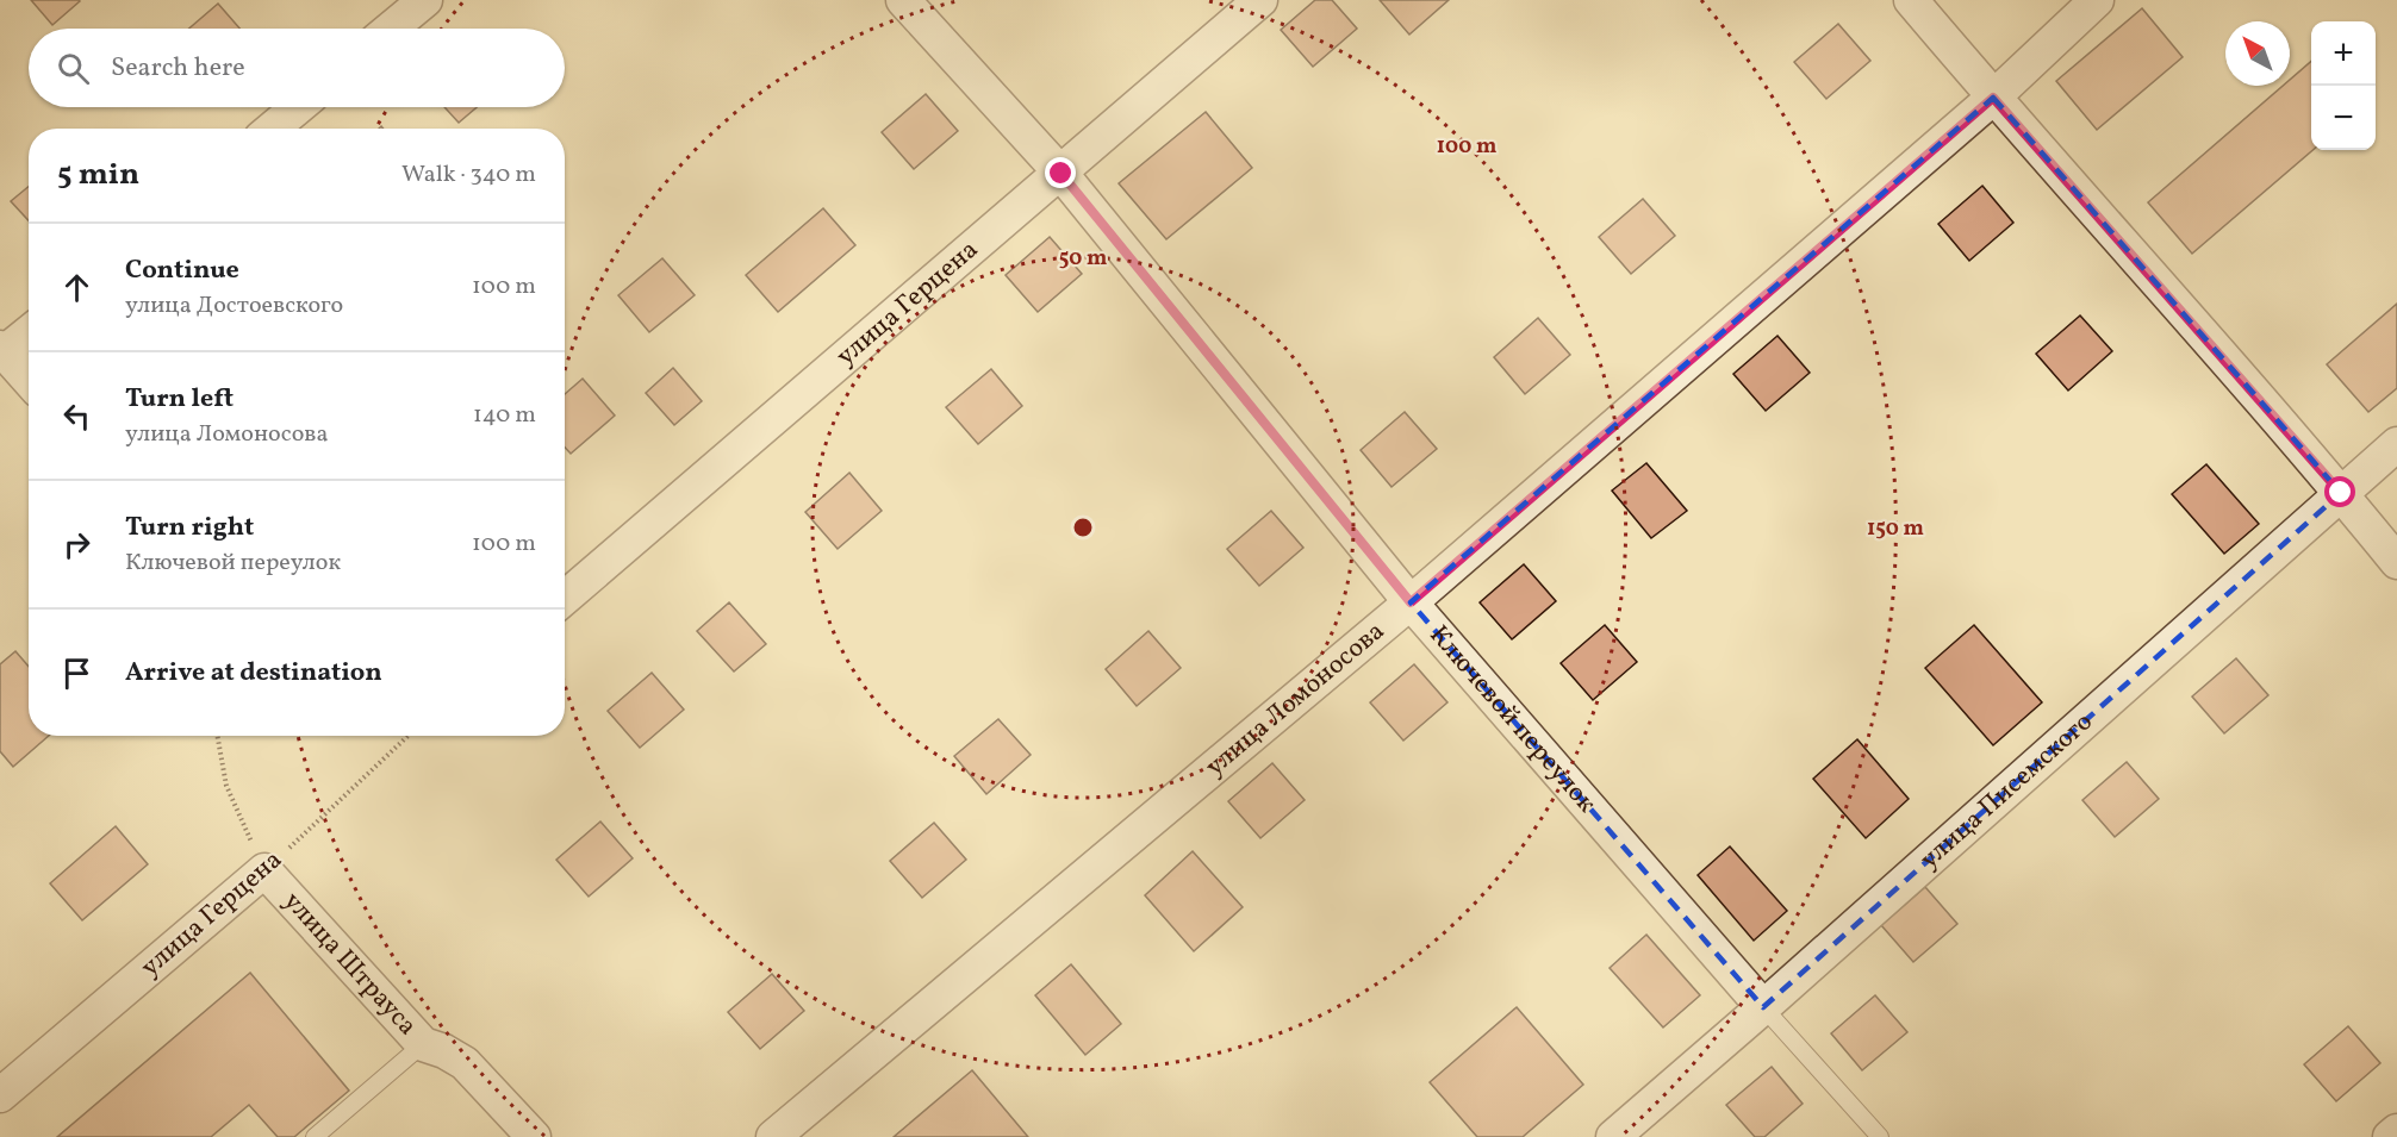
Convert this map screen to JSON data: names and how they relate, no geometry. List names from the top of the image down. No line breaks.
{"streets":{"street":["улица Герцена","улица Ломоносова","Ключевой переулок","улица Писемского","улица Штрауса"]},"crossings":[["улица Герцена","Ключевой переулок"],["улица Герцена","улица Штрауса"],["улица Ломоносова","Ключевой переулок"],["Ключевой переулок","улица Писемского"]],"north":"top left","page":{"map_buttons":["+","−"],"search":"Search here","heading":["5 min","Walk · 340 m"],"list":[["Continue","улица Достоевского","100 m"],["Turn left","улица Ломоносова","140 m"],["Turn right","Ключевой переулок","100 m"],"Arrive at destination"]},"rings":["100 m","50 m","150 m"]}
